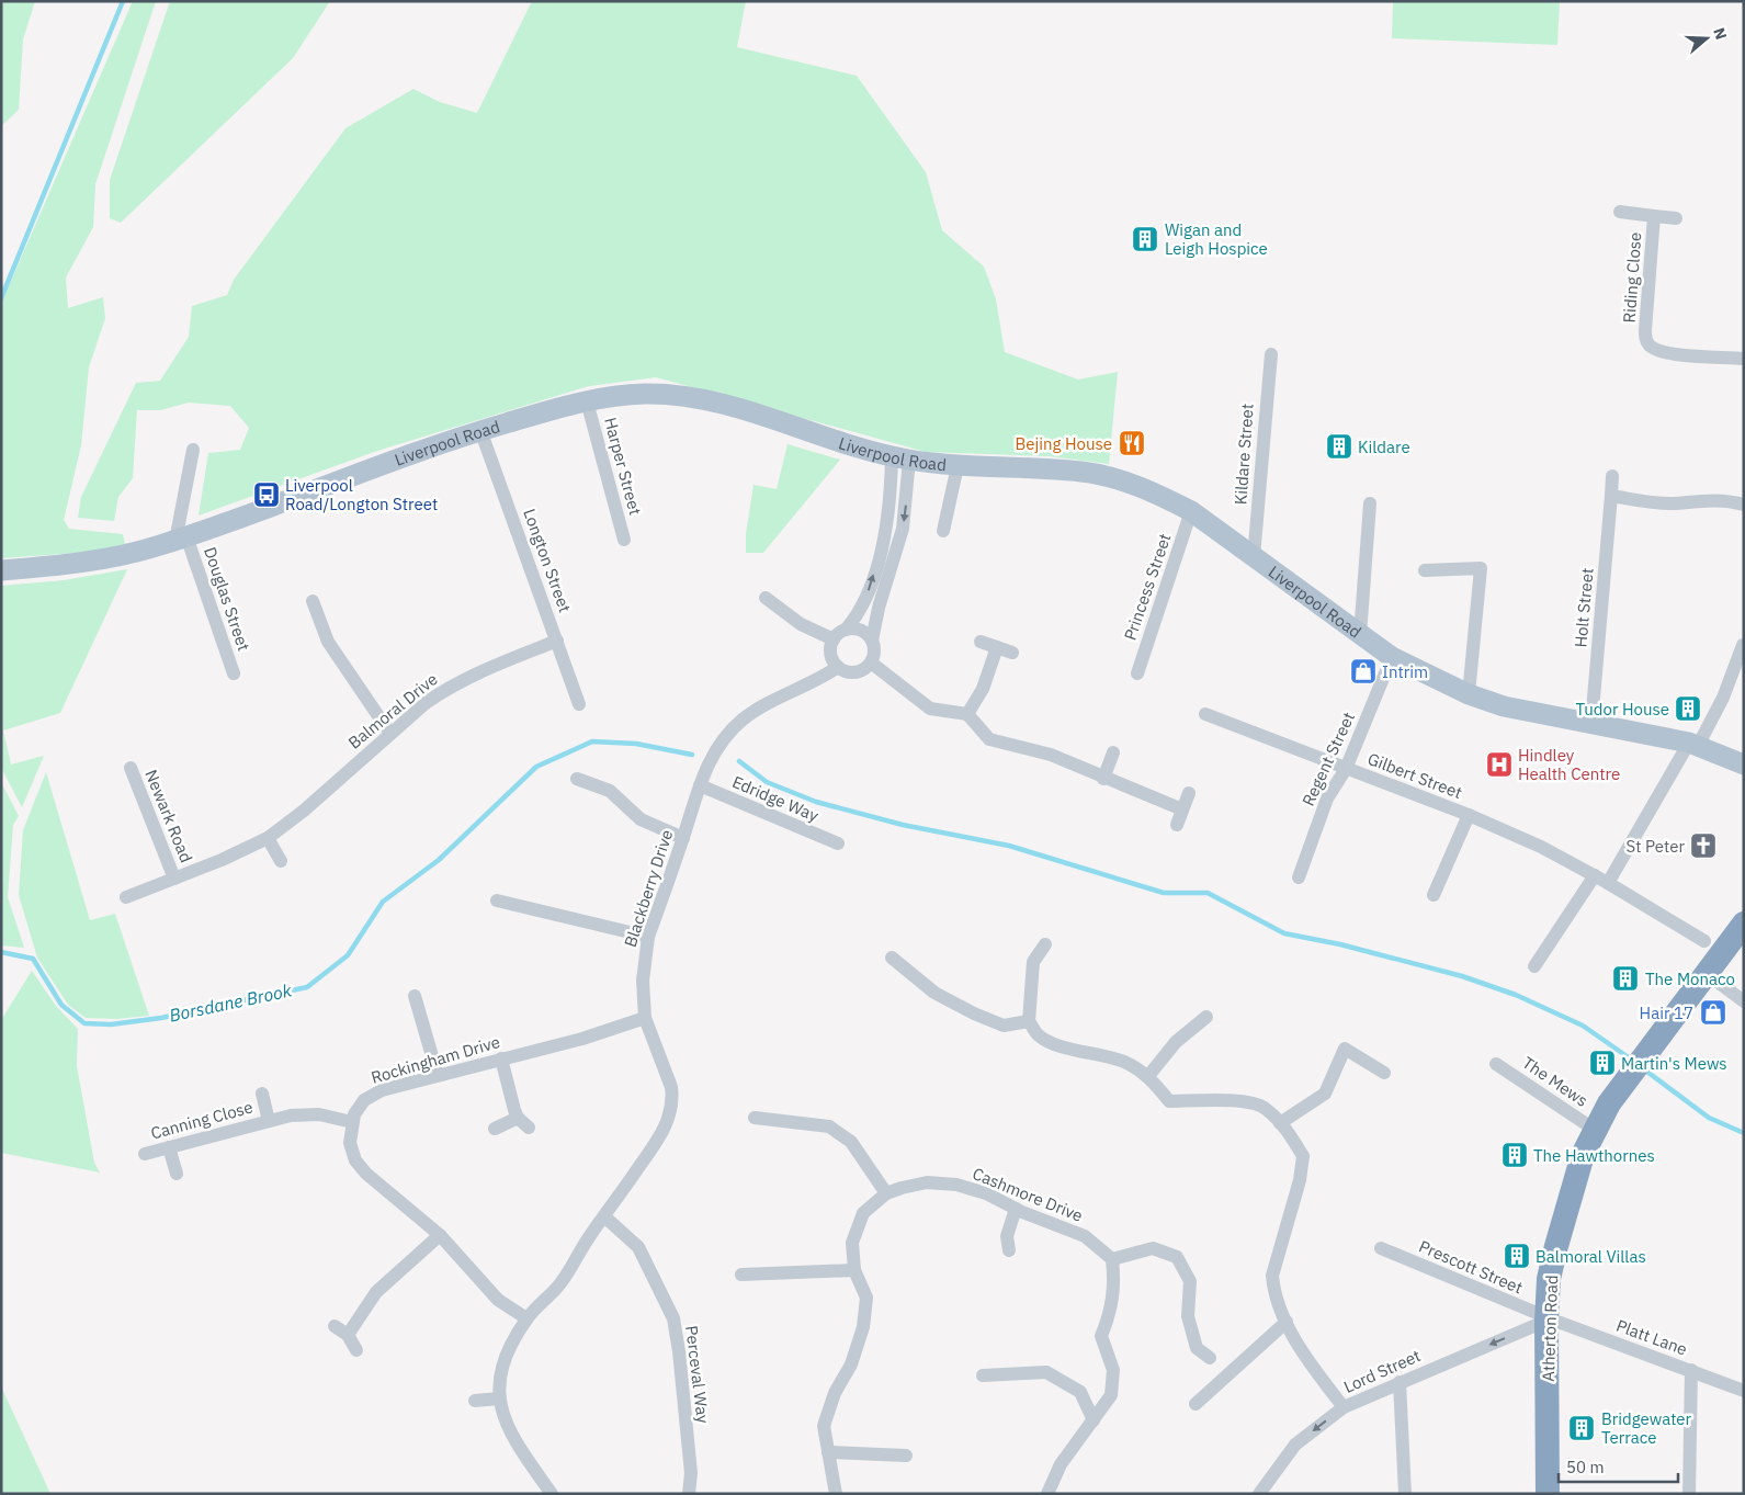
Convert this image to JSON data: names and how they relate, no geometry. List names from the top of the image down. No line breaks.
{"streets":{"highway":["Atherton Road"],"main road":["Liverpool Road"],"street":["Riding Close","Kildare Street","Harper Street","Longton Street","Princess Street","Douglas Street","Holt Street","Balmoral Drive","Regent Street","Gilbert Street","Edridge Way","Newark Road","Blackberry Drive","Rockingham Drive","The Mews","Canning Close","Cashmore Drive","Prescott Street","Platt Lane","Lord Street","Perceval Way"]},"crossings":[["Liverpool Road","Kildare Street"],["Liverpool Road","Harper Street"],["Liverpool Road","Longton Street"],["Liverpool Road","Princess Street"],["Liverpool Road","Douglas Street"],["Liverpool Road","Holt Street"],["Liverpool Road","Regent Street"],["Longton Street","Balmoral Drive"],["Balmoral Drive","Newark Road"],["Regent Street","Gilbert Street"],["Edridge Way","Blackberry Drive"],["Blackberry Drive","Rockingham Drive"],["Blackberry Drive","Perceval Way"],["Rockingham Drive","Canning Close"],["The Mews","Atherton Road"],["Prescott Street","Atherton Road"],["Prescott Street","Platt Lane"],["Prescott Street","Lord Street"],["Atherton Road","Platt Lane"],["Atherton Road","Lord Street"],["Platt Lane","Lord Street"]],"water":["Borsdane Brook"],"places":{"building":["Wigan and Leigh Hospice","Kildare","Tudor House","The Monaco","Martin's Mews","The Hawthornes","Balmoral Villas","Bridgewater Terrace"],"restaurant":["Bejing House"],"bus stop":["Liverpool Road/Longton Street"],"shop":["Intrim","Hair 17"],"hospital":["Hindley Health Centre"],"church":["St Peter"]},"scale_bar":"50 m","north":"right"}
